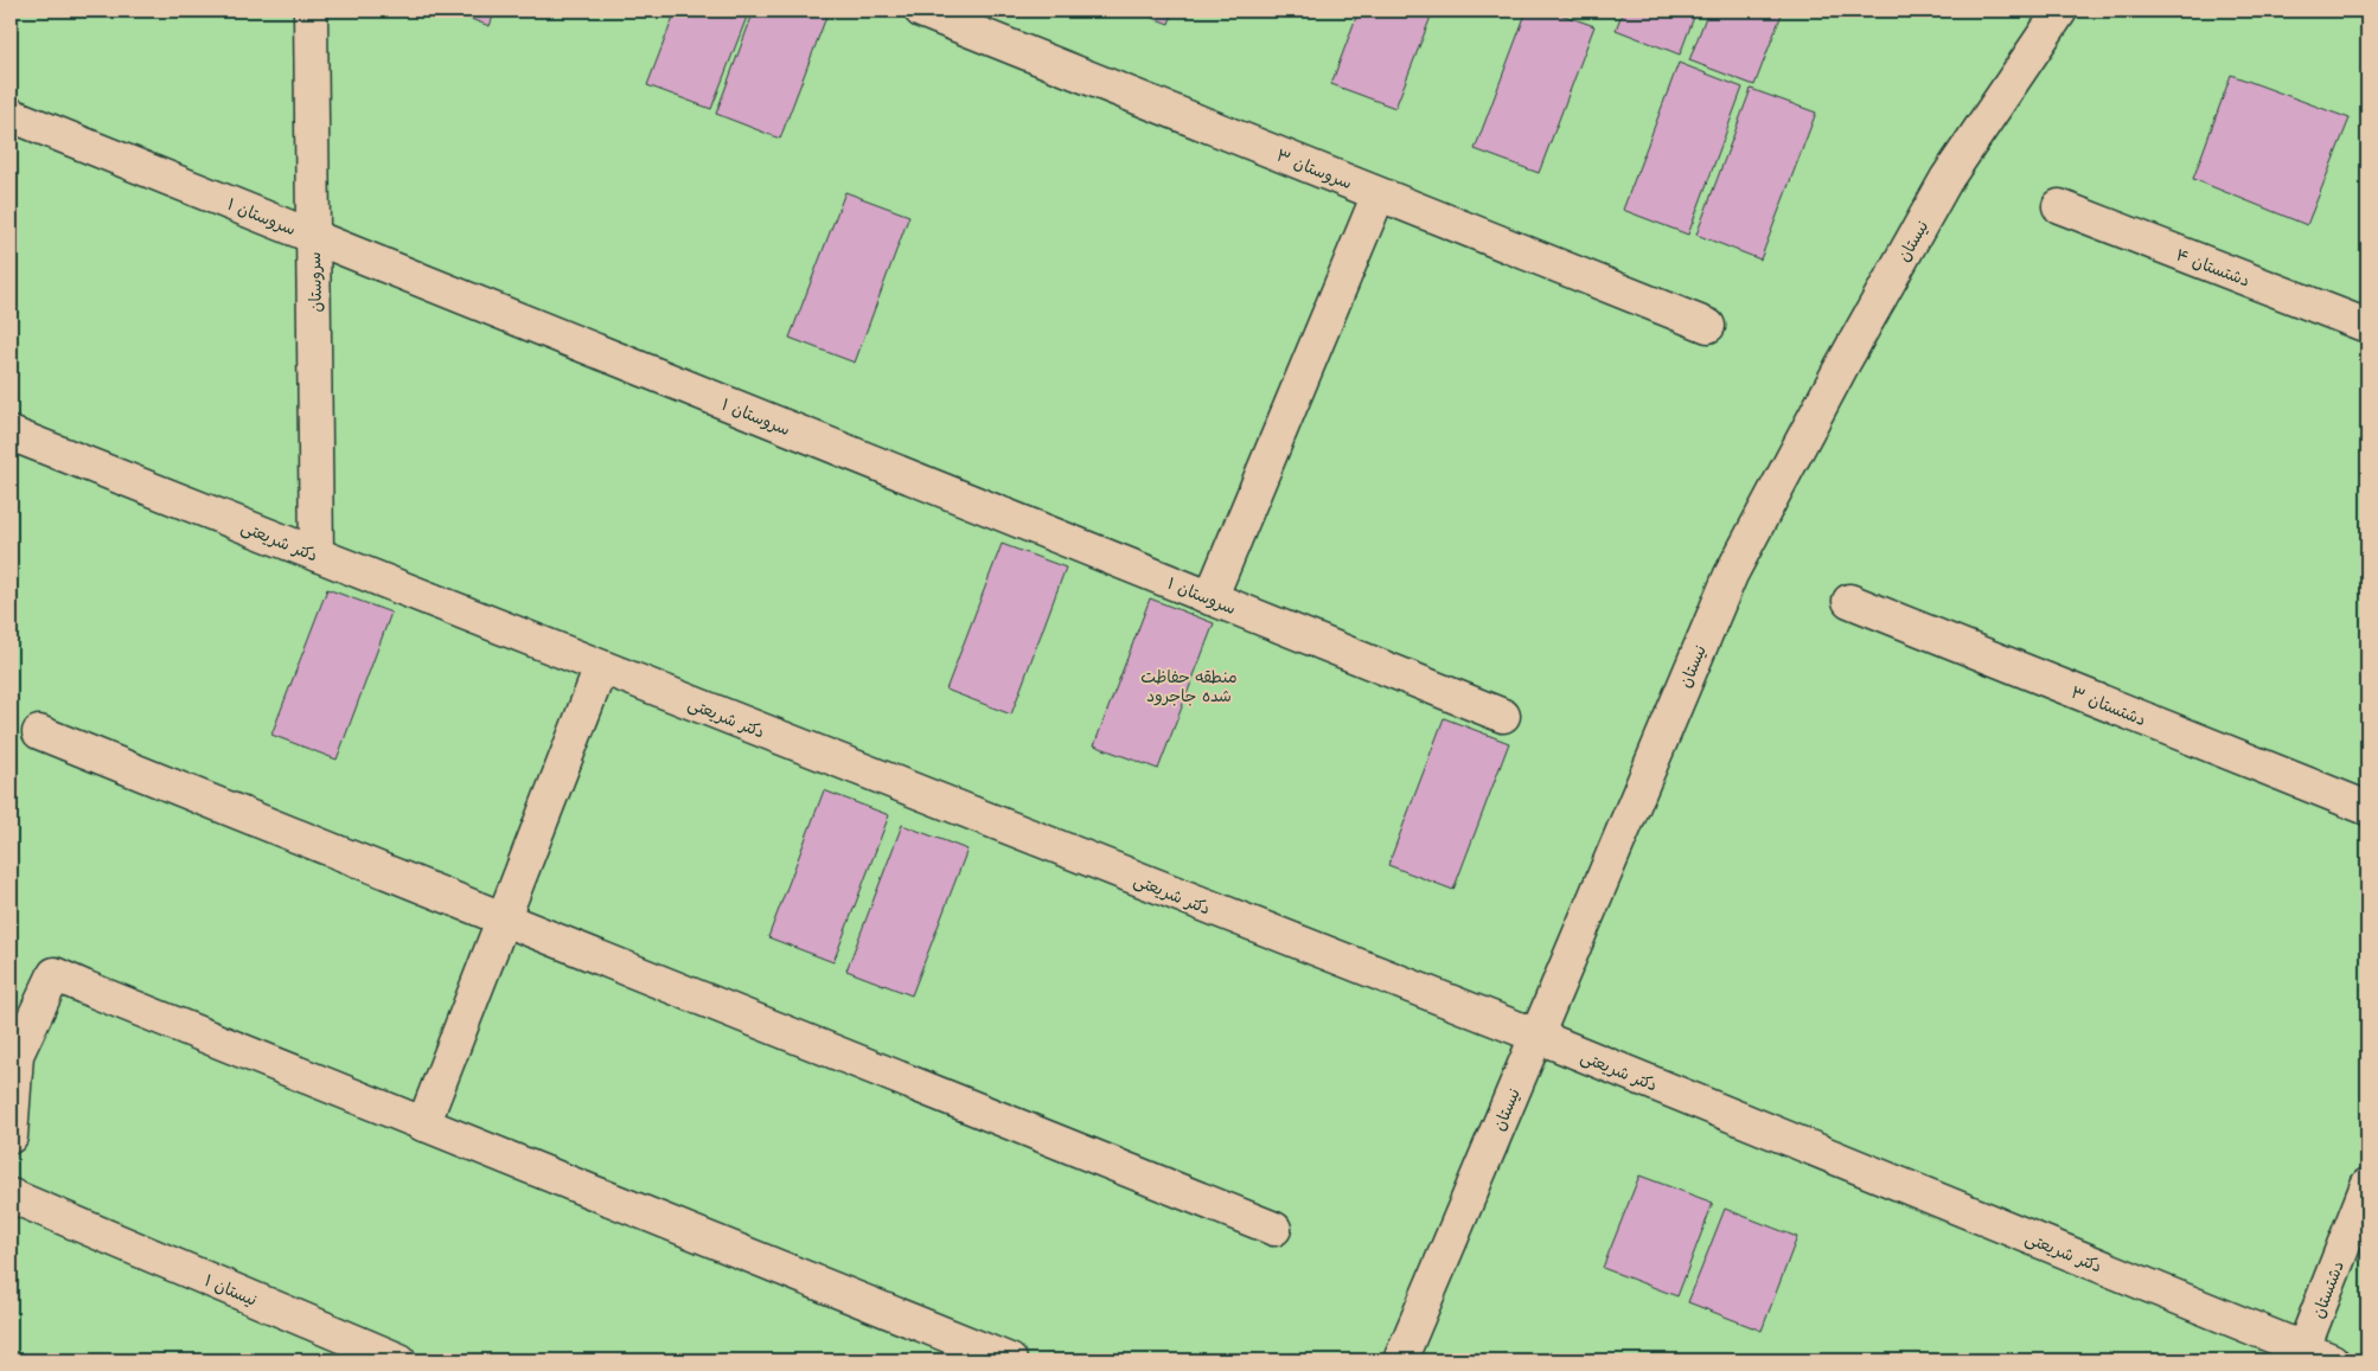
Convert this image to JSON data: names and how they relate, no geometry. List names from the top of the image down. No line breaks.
{"streets":{"street":["سروستان ۳","سروستان ۱","نیستان","دشتستان ۴","سروستان","دکتر شریعتی","دشتستان ۳","نیستان ۱","دشتستان"]},"crossings":[["سروستان ۱","سروستان"],["نیستان","دکتر شریعتی"],["سروستان","دکتر شریعتی"],["دکتر شریعتی","دشتستان"]],"parks":["منطقه حفاظت شده جاجرود"]}
